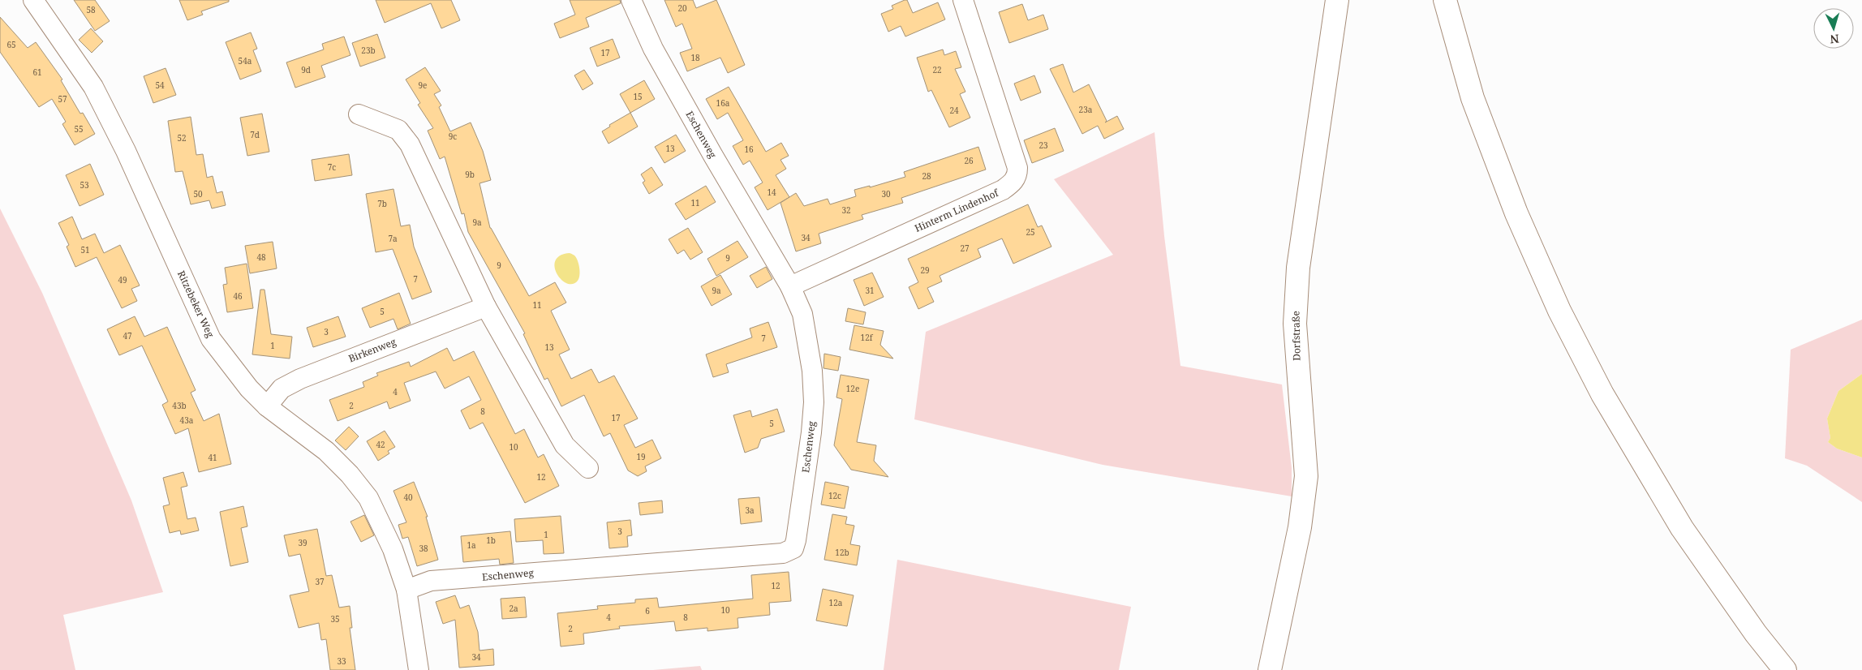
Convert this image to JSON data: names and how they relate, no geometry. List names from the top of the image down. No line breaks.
{"streets":{"main road":["Dorfstraße"],"street":["Eschenweg","Hinterm Lindenhof","Ritzebeker Weg","Birkenweg"]},"crossings":[["Eschenweg","Hinterm Lindenhof"],["Eschenweg","Ritzebeker Weg"],["Ritzebeker Weg","Birkenweg"]],"house_numbers":["20","58","65","23b","17","18","54a","9d","22","61","54","9e","15","57","16a","23a","24","55","7d","9c","52","23","13","16","26","7c","9b","28","53","14","50","30","11","7b","32","9a","25","34","7a","27","51","48","9","9","29","7","49","9a","31","46","11","5","3","47","12f","7","1","13","12e","4","43b","2","8","17","43a","5","42","10","19","41","12","12c","40","3a","3","1","1b","39","1a","38","12b","37","12","12a","2a","10","6","4","8","35","2","34","33"],"north":"bottom"}
